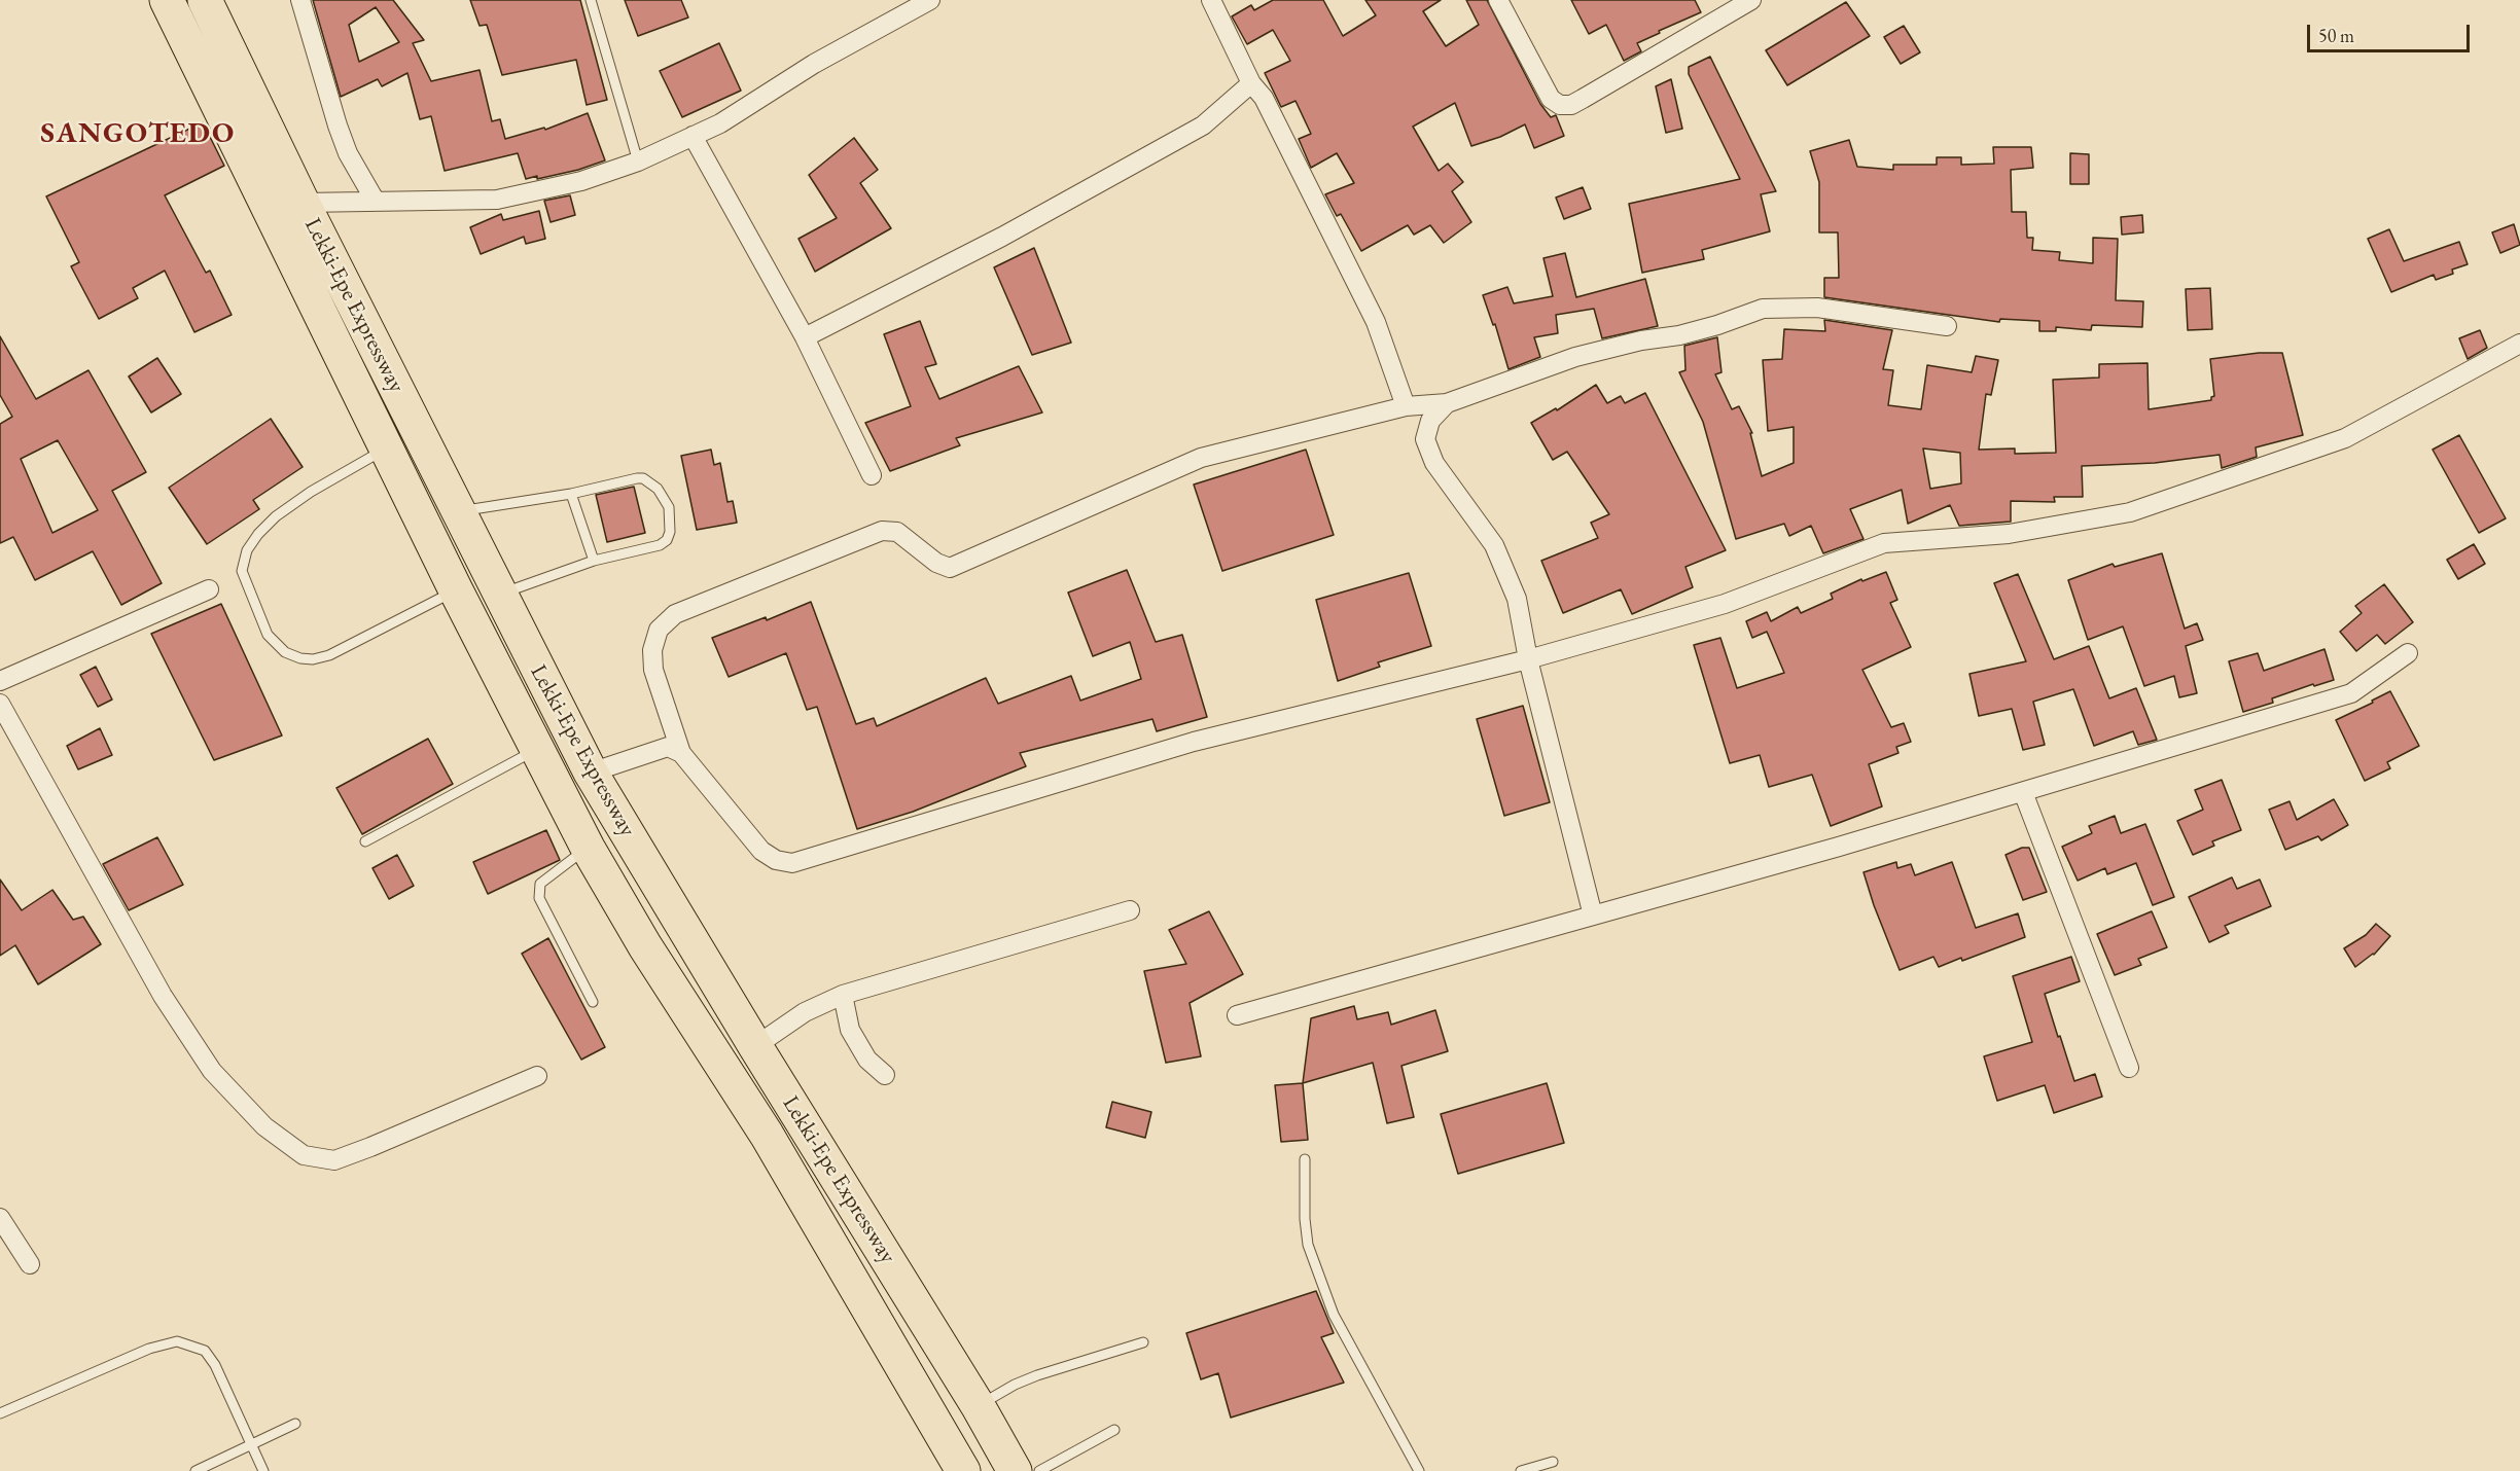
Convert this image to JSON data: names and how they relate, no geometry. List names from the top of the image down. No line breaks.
{"streets":{"highway":["Lekki-Epe Expressway"]},"districts":["SANGOTEDO"],"scale_bar":"50 m"}
